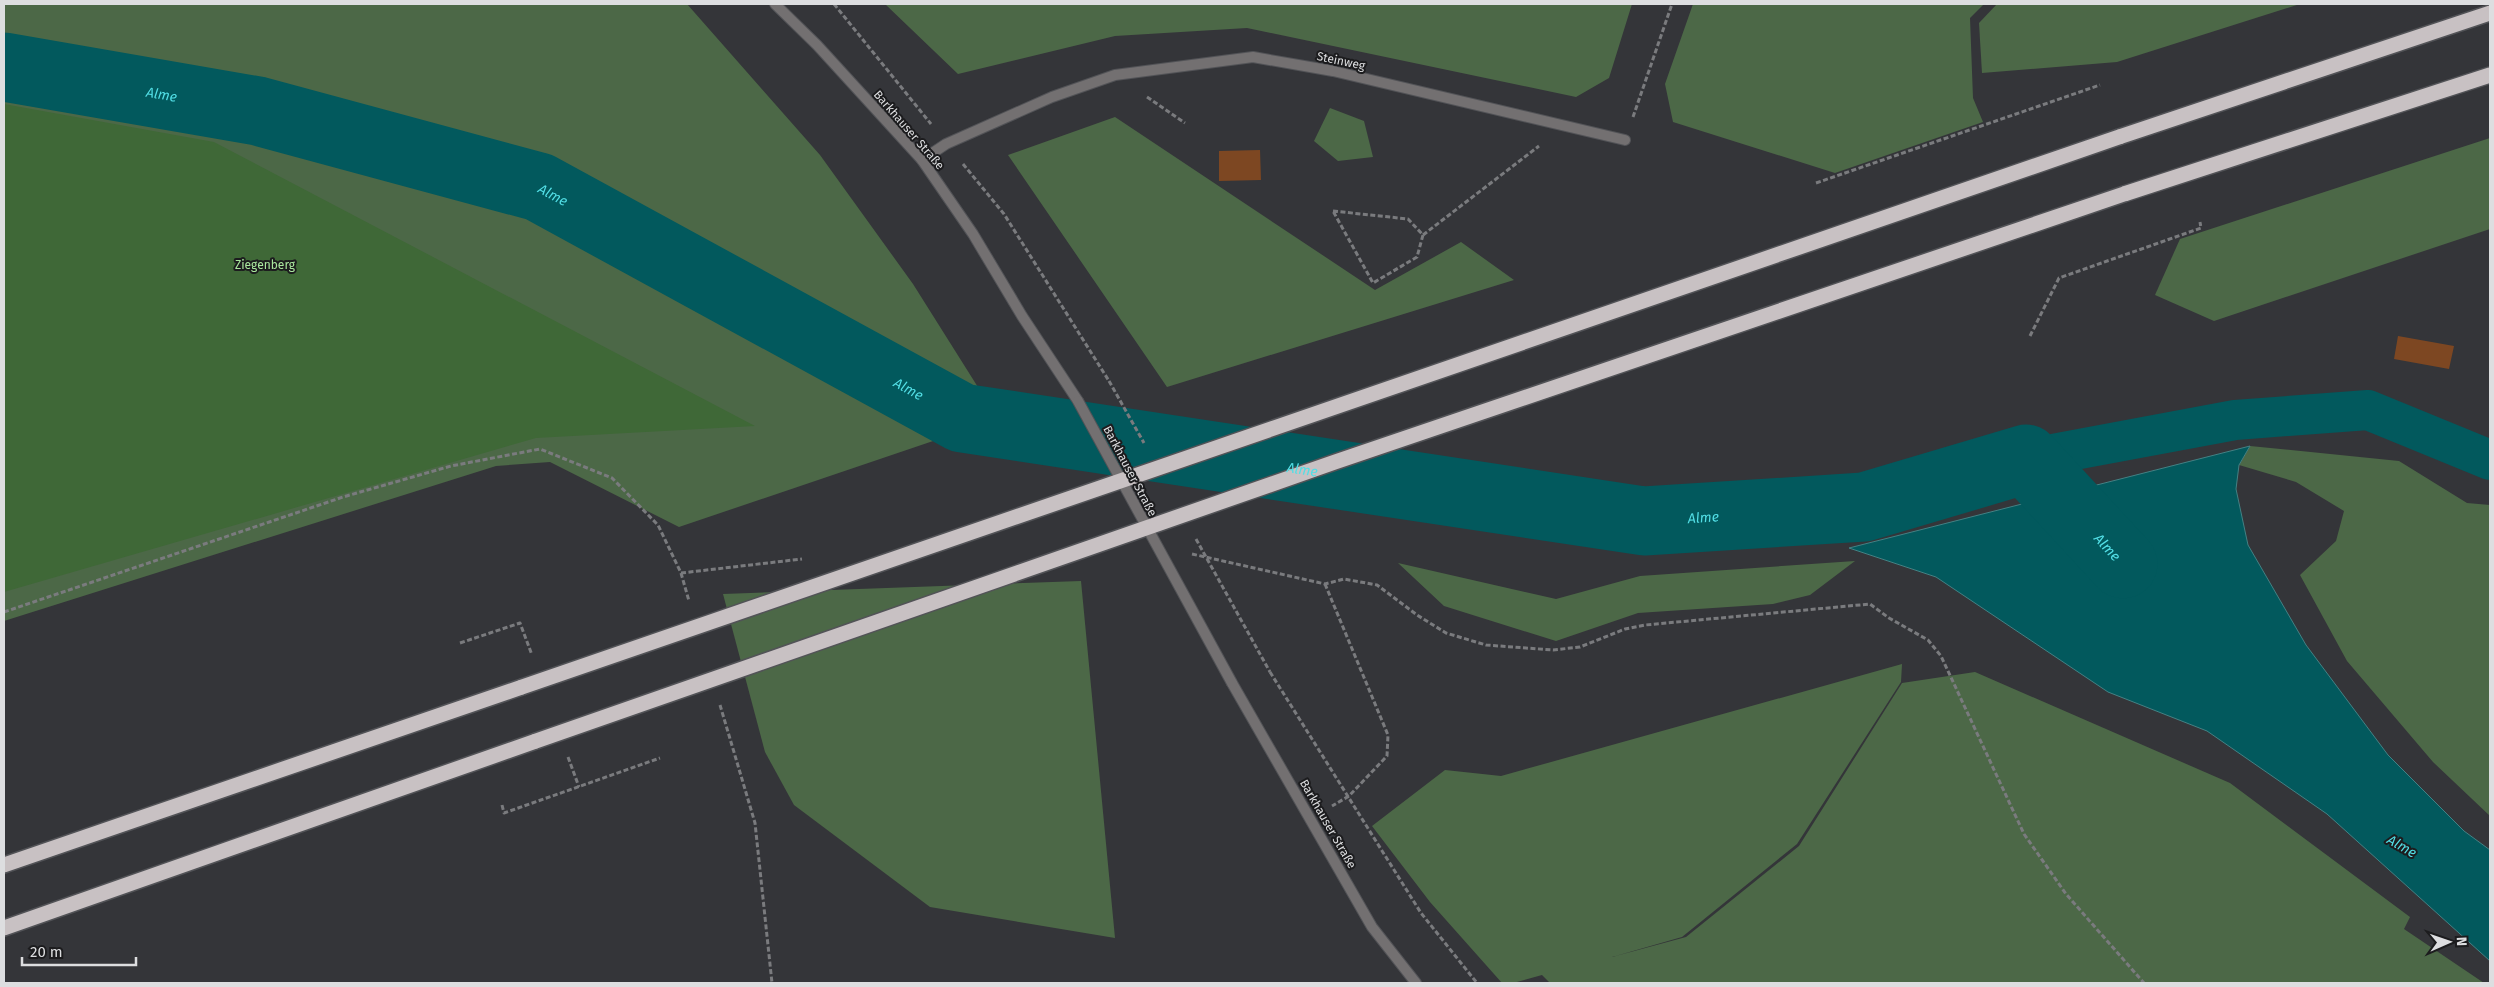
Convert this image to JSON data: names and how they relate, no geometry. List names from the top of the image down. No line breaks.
{"streets":{"street":["Steinweg","Barkhauser Straße"]},"crossings":[["Steinweg","Barkhauser Straße"]],"water":["Alme"],"parks":["Ziegenberg"],"scale_bar":"20 m","north":"right"}
